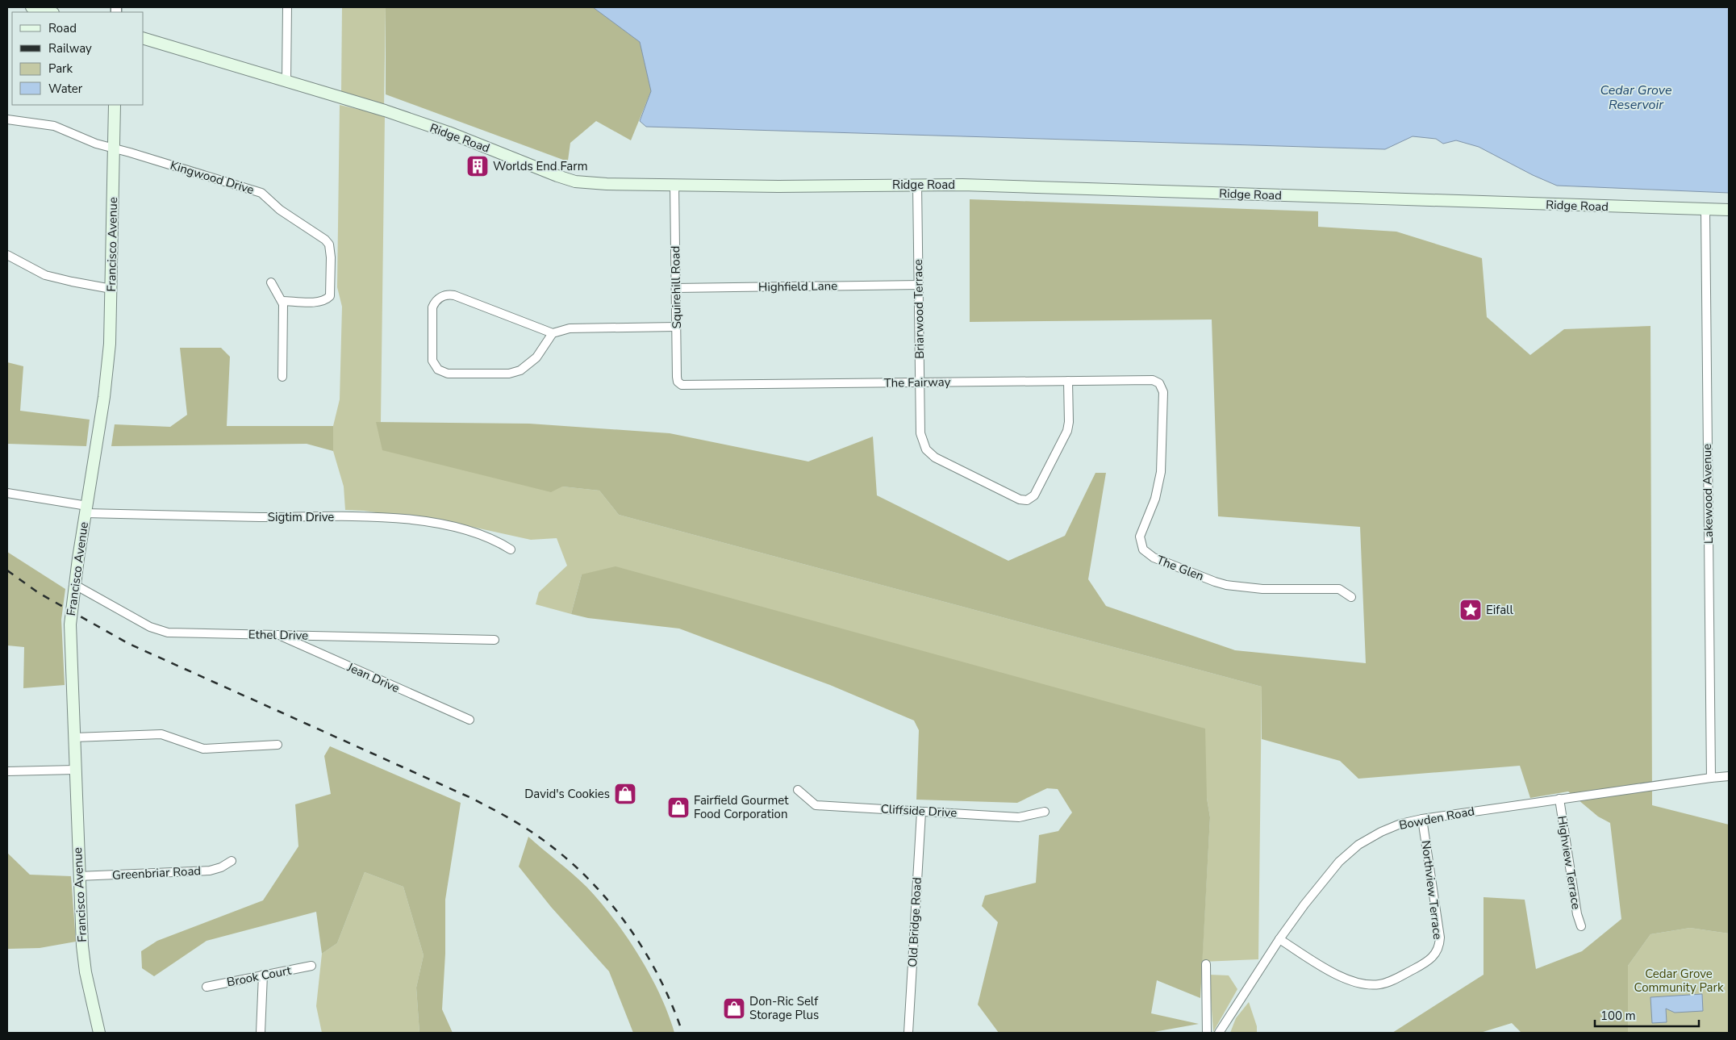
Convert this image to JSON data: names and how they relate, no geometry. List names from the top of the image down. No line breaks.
{"streets":{"main road":["Ridge Road","Francisco Avenue"],"street":["Kingwood Drive","Highfield Lane","Squirehill Road","Briarwood Terrace","The Fairway","Lakewood Avenue","Sigtim Drive","The Glen","Ethel Drive","Jean Drive","Cliffside Drive","Bowden Road","Highview Terrace","Greenbriar Road","Northview Terrace","Old Bridge Road","Brook Court"]},"crossings":[["Ridge Road","Squirehill Road"],["Ridge Road","Briarwood Terrace"],["Ridge Road","Lakewood Avenue"],["Kingwood Drive","Francisco Avenue"],["Francisco Avenue","Sigtim Drive"],["Francisco Avenue","Ethel Drive"],["Francisco Avenue","Greenbriar Road"],["Highfield Lane","Squirehill Road"],["Highfield Lane","Briarwood Terrace"],["Squirehill Road","The Fairway"],["Briarwood Terrace","The Fairway"],["The Fairway","The Glen"],["Lakewood Avenue","Bowden Road"],["Ethel Drive","Jean Drive"],["Cliffside Drive","Old Bridge Road"],["Bowden Road","Highview Terrace"],["Bowden Road","Northview Terrace"]],"water":["Cedar Grove Reservoir"],"parks":["Cedar Grove Community Park"],"places":{"building":["Worlds End Farm"],"place":["Eifall"],"shop":["David's Cookies","Fairfield Gourmet Food Corporation","Don-Ric Self Storage Plus"]},"legend":["Road","Railway","Park","Water"],"scale_bar":"100 m"}
